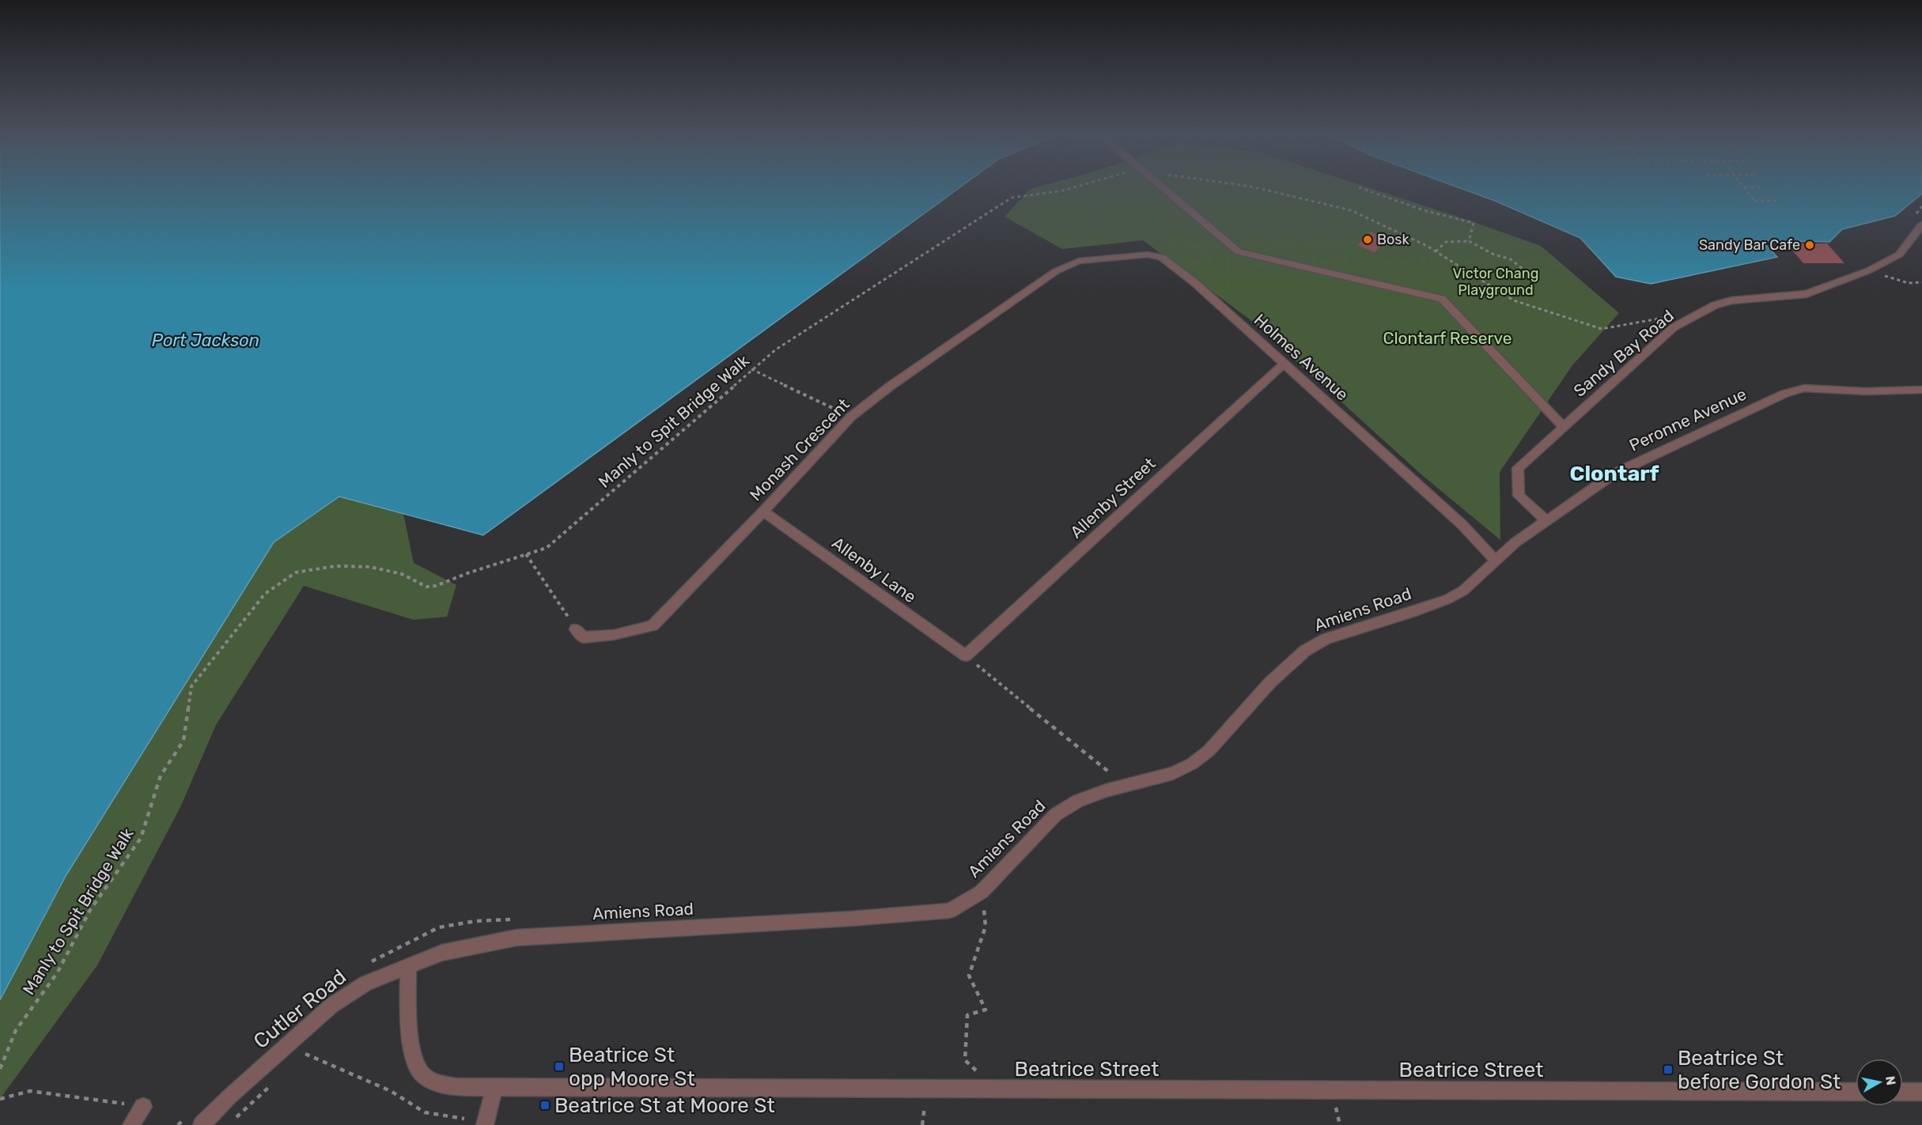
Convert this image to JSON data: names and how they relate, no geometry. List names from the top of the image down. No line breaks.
{"streets":{"street":["Sandy Bay Road","Holmes Avenue","Peronne Avenue","Monash Crescent","Allenby Street","Allenby Lane","Amiens Road","Cutler Road","Beatrice Street"],"path":["Manly to Spit Bridge Walk"]},"crossings":[["Sandy Bay Road","Peronne Avenue"],["Holmes Avenue","Peronne Avenue"],["Holmes Avenue","Monash Crescent"],["Holmes Avenue","Allenby Street"],["Holmes Avenue","Amiens Road"],["Peronne Avenue","Amiens Road"],["Monash Crescent","Allenby Lane"],["Allenby Street","Allenby Lane"],["Amiens Road","Cutler Road"],["Cutler Road","Beatrice Street"]],"districts":["Clontarf"],"water":["Port Jackson"],"parks":["Victor Chang Playground","Clontarf Reserve"],"places":{"other":["Bosk","Sandy Bar Cafe"],"transit":["Beatrice St opp Moore St","Beatrice St before Gordon St","Beatrice St at Moore St"]},"north":"right"}
